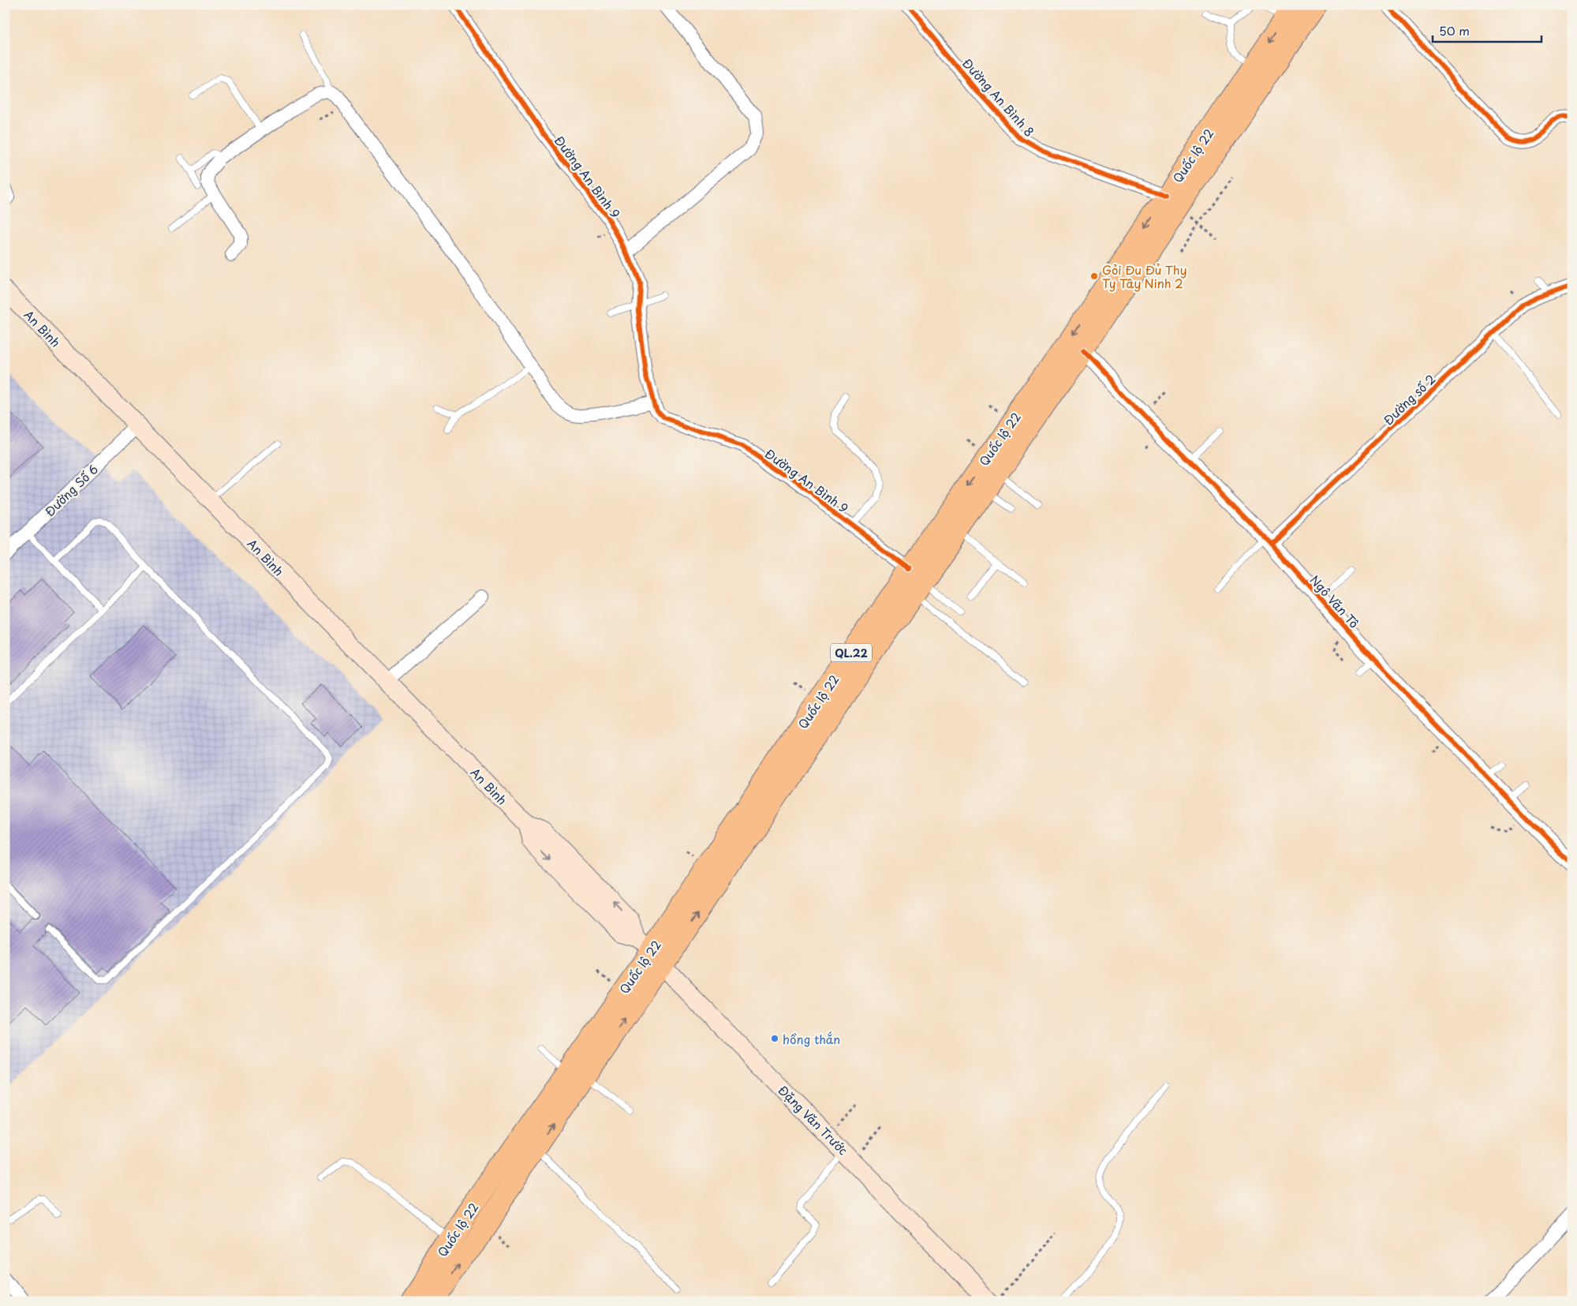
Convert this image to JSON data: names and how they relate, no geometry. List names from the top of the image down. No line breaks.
{"streets":{"highway":["Quốc lộ 22","QL.22"],"main road":["An Bình","Đặng Văn Trước"],"street":["Đường An Bình 8","Đường An Bình 9","Đường số 2","Đường Số 6","Ngô Văn Tô"]},"crossings":[["Đường An Bình 8","Quốc lộ 22"],["Quốc lộ 22","Đường An Bình 9"],["Quốc lộ 22","An Bình"],["Quốc lộ 22","Ngô Văn Tô"],["Quốc lộ 22","Đặng Văn Trước"],["An Bình","Đường Số 6"],["An Bình","Đặng Văn Trước"],["Đường số 2","Ngô Văn Tô"]],"places":["Gỏi Đu Đủ Thy Ty Tây Ninh 2","hồng thắn"],"scale_bar":"50 m"}
